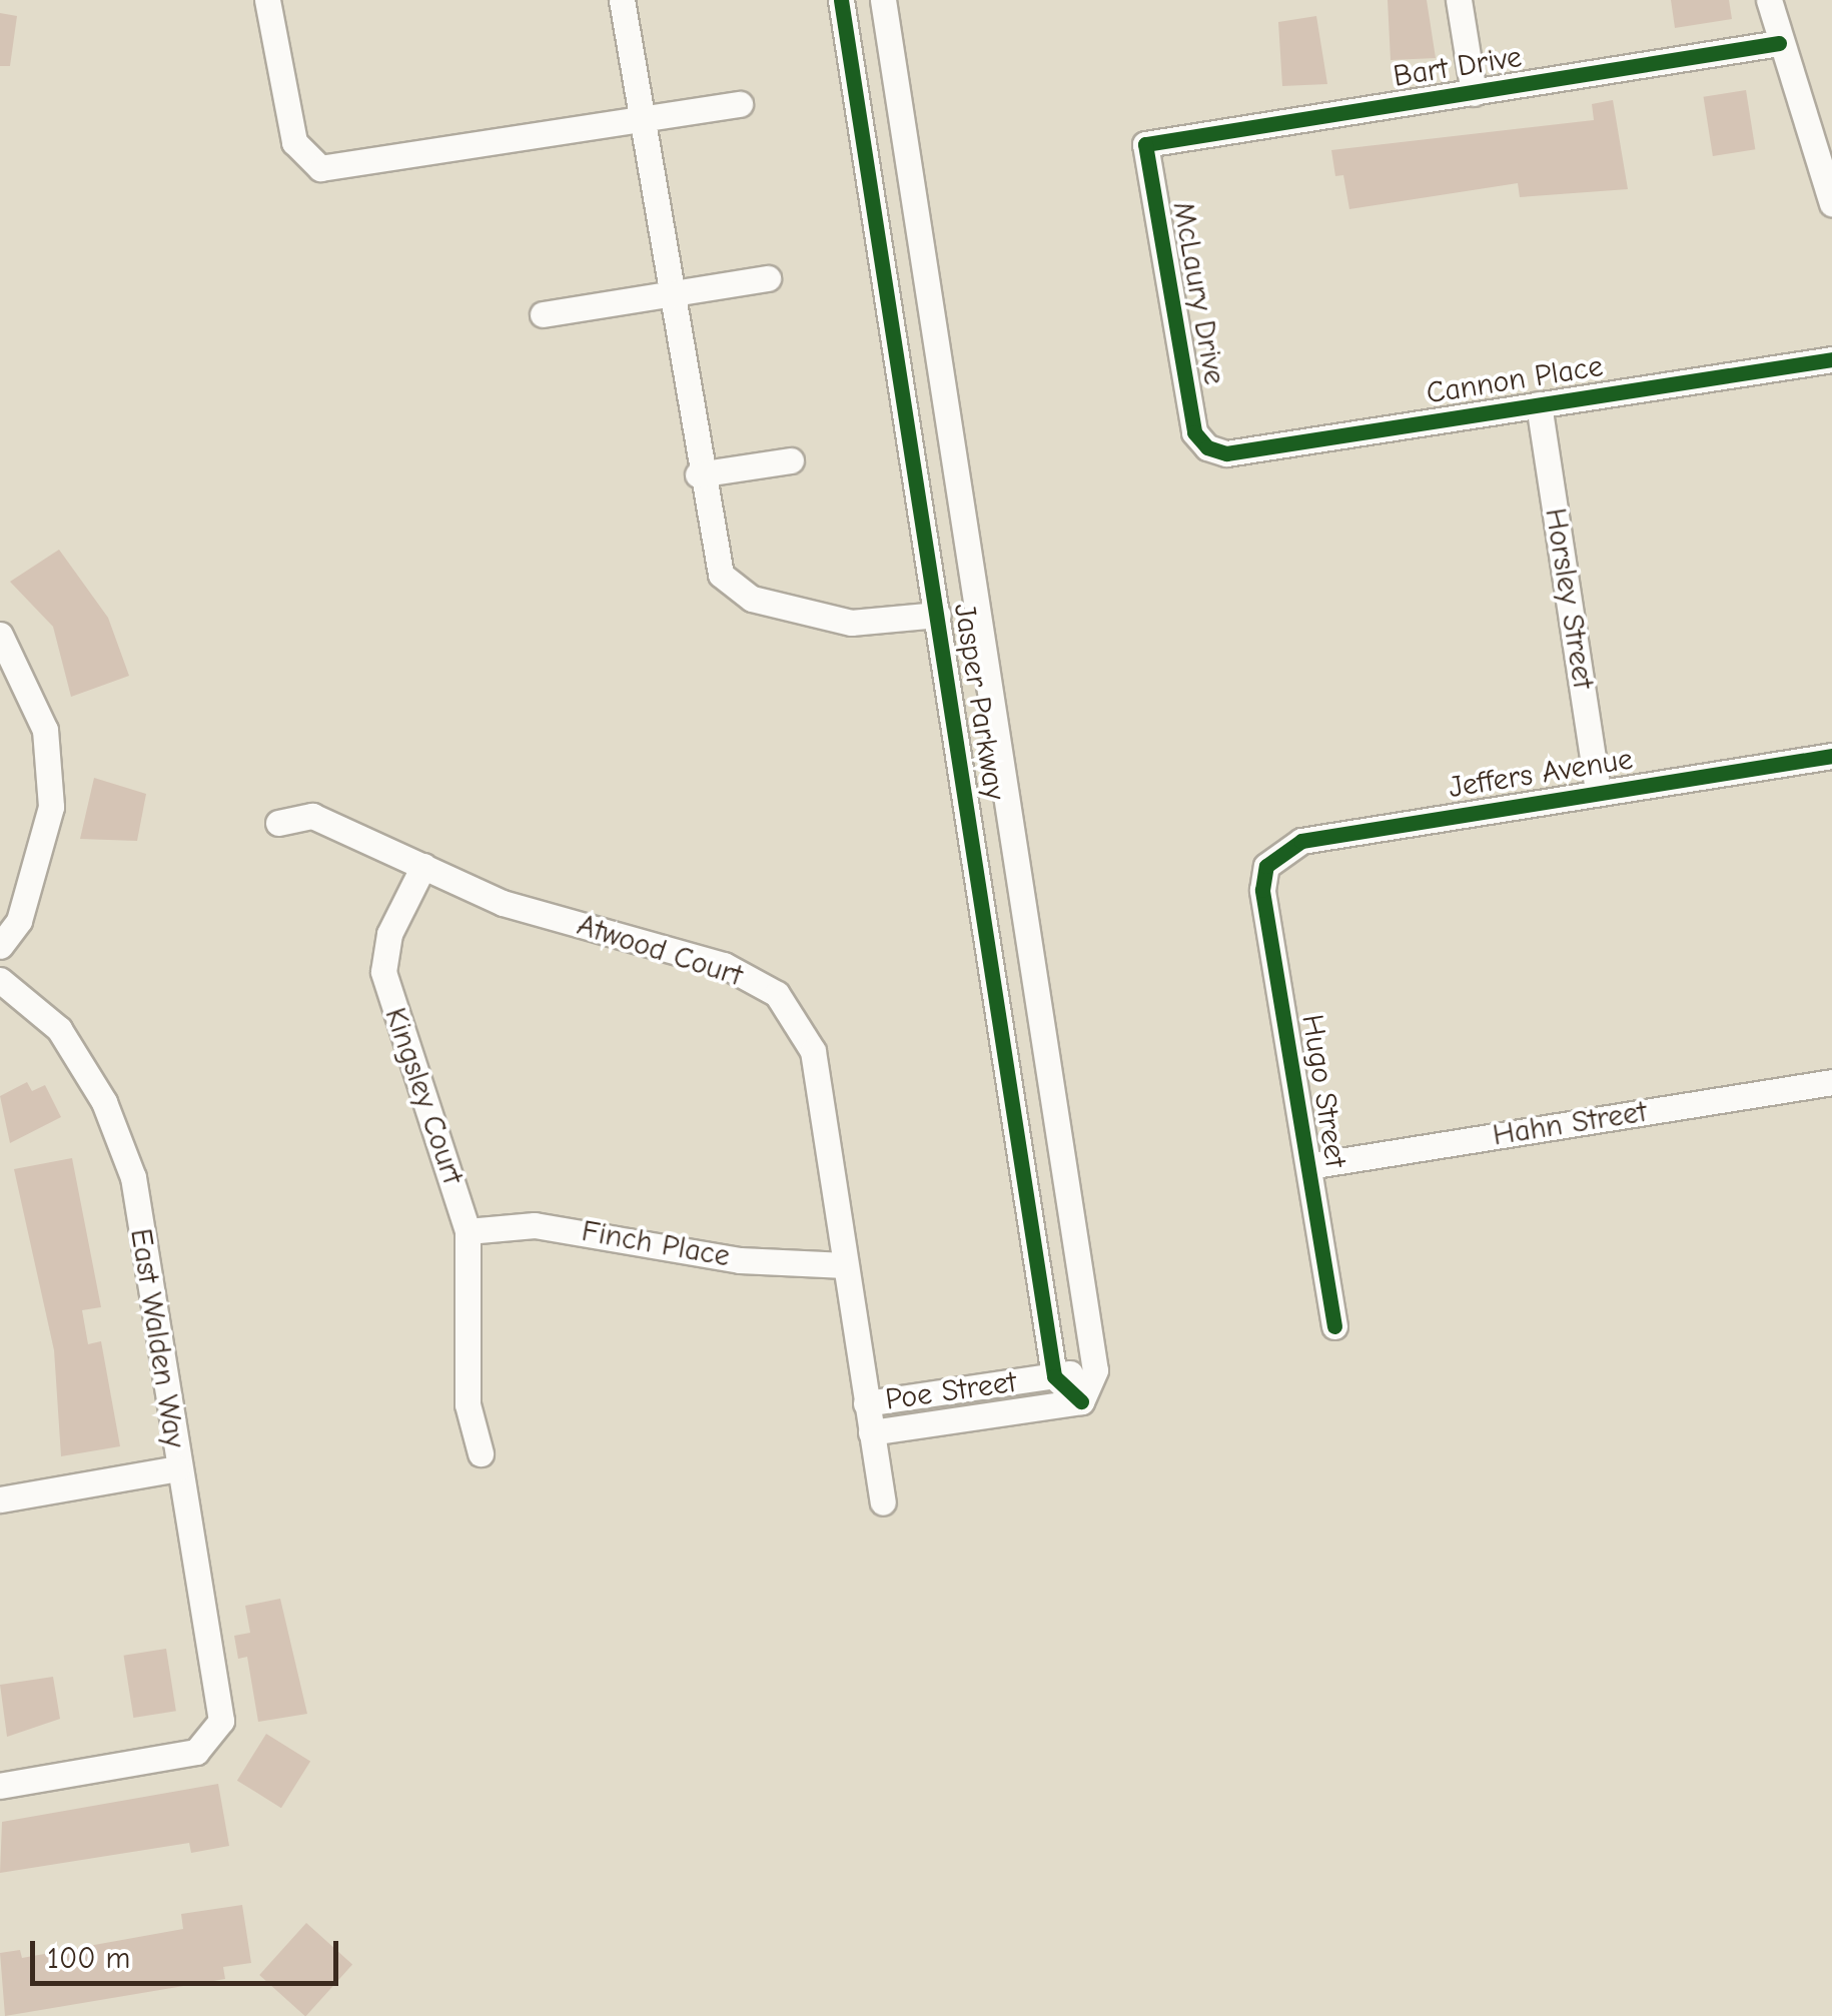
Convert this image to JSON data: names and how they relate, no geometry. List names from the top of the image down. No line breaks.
{"streets":{"street":["Bart Drive","McLaury Drive","Cannon Place","Horsley Street","Jasper Parkway","Jeffers Avenue","Atwood Court","Hugo Street","Kingsley Court","Hahn Street","Finch Place","East Walden Way","Poe Street"]},"crossings":[["Bart Drive","McLaury Drive"],["McLaury Drive","Cannon Place"],["Cannon Place","Horsley Street"],["Horsley Street","Jeffers Avenue"],["Jasper Parkway","Poe Street"],["Jeffers Avenue","Hugo Street"],["Atwood Court","Kingsley Court"],["Atwood Court","Finch Place"],["Atwood Court","Poe Street"],["Hugo Street","Hahn Street"],["Kingsley Court","Finch Place"]],"scale_bar":"100 m"}
